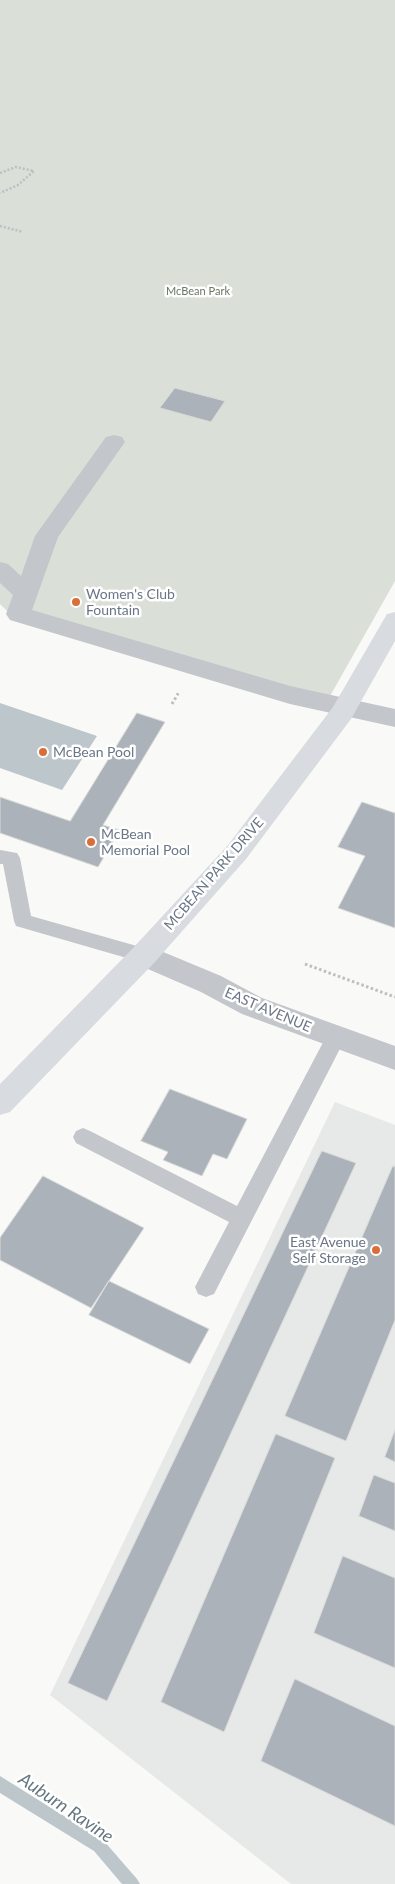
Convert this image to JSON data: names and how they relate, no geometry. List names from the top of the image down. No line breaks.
{"streets":{"main road":["MCBEAN PARK DRIVE"],"street":["EAST AVENUE"]},"crossings":[["MCBEAN PARK DRIVE","EAST AVENUE"]],"water":["Auburn Ravine"],"parks":["McBean Park"],"places":["Women's Club Fountain","McBean Pool","McBean Memorial Pool","East Avenue Self Storage"]}
